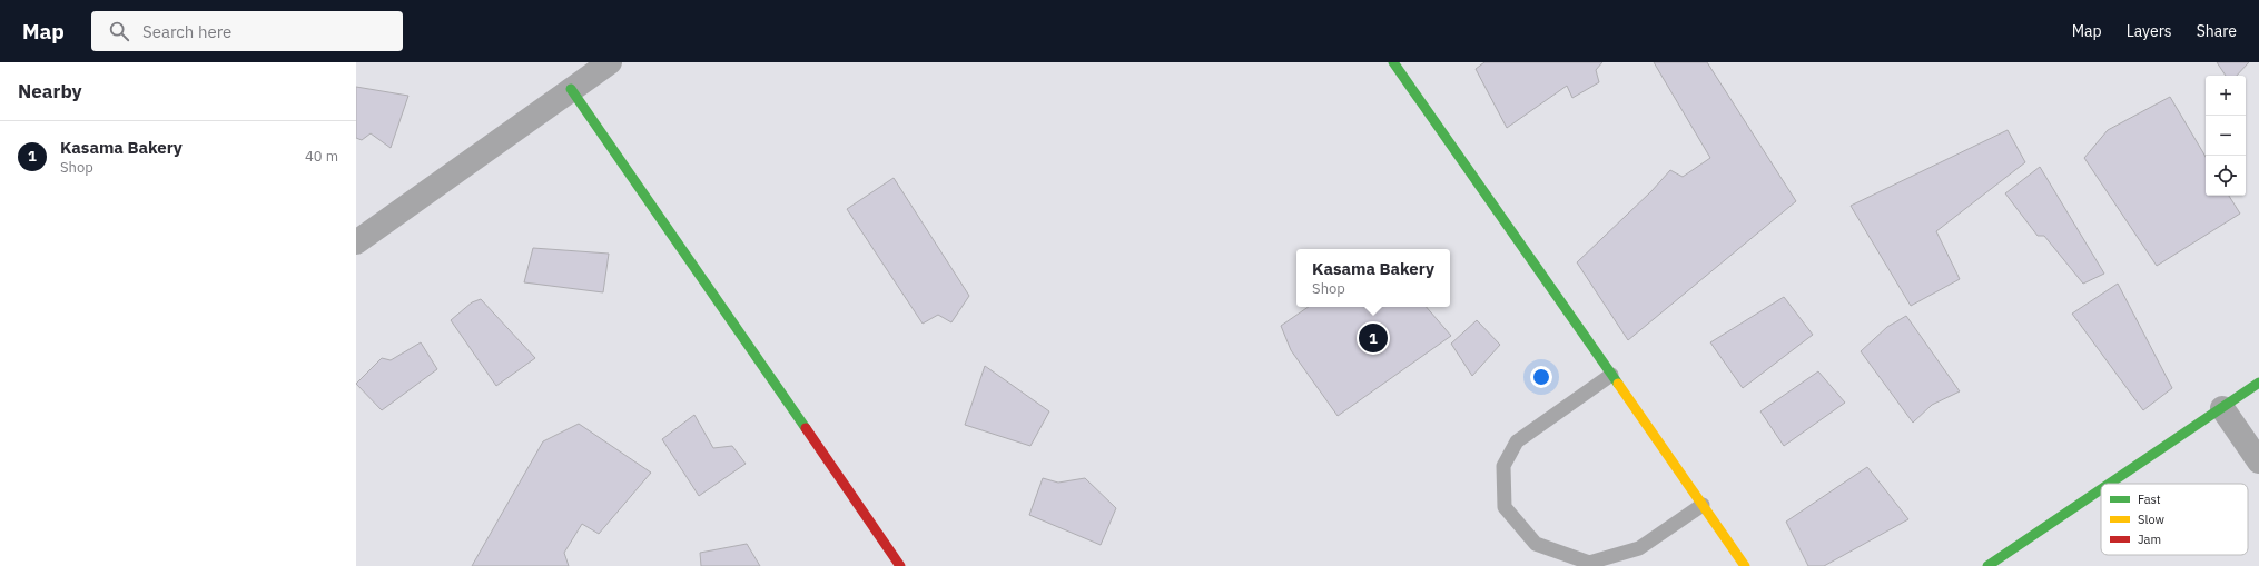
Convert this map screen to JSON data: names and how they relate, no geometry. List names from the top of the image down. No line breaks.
{"legend":["Fast","Slow","Jam"],"page":{"header":"Map","search":"Search here","nav":["Map","Layers","Share"],"heading":"Nearby","map_buttons":["+","−"],"list":[{"mark":"1","name":"Kasama Bakery","note":"Shop","value":"40 m"}],"popup":["Kasama Bakery","Shop"],"pins":"1"}}
